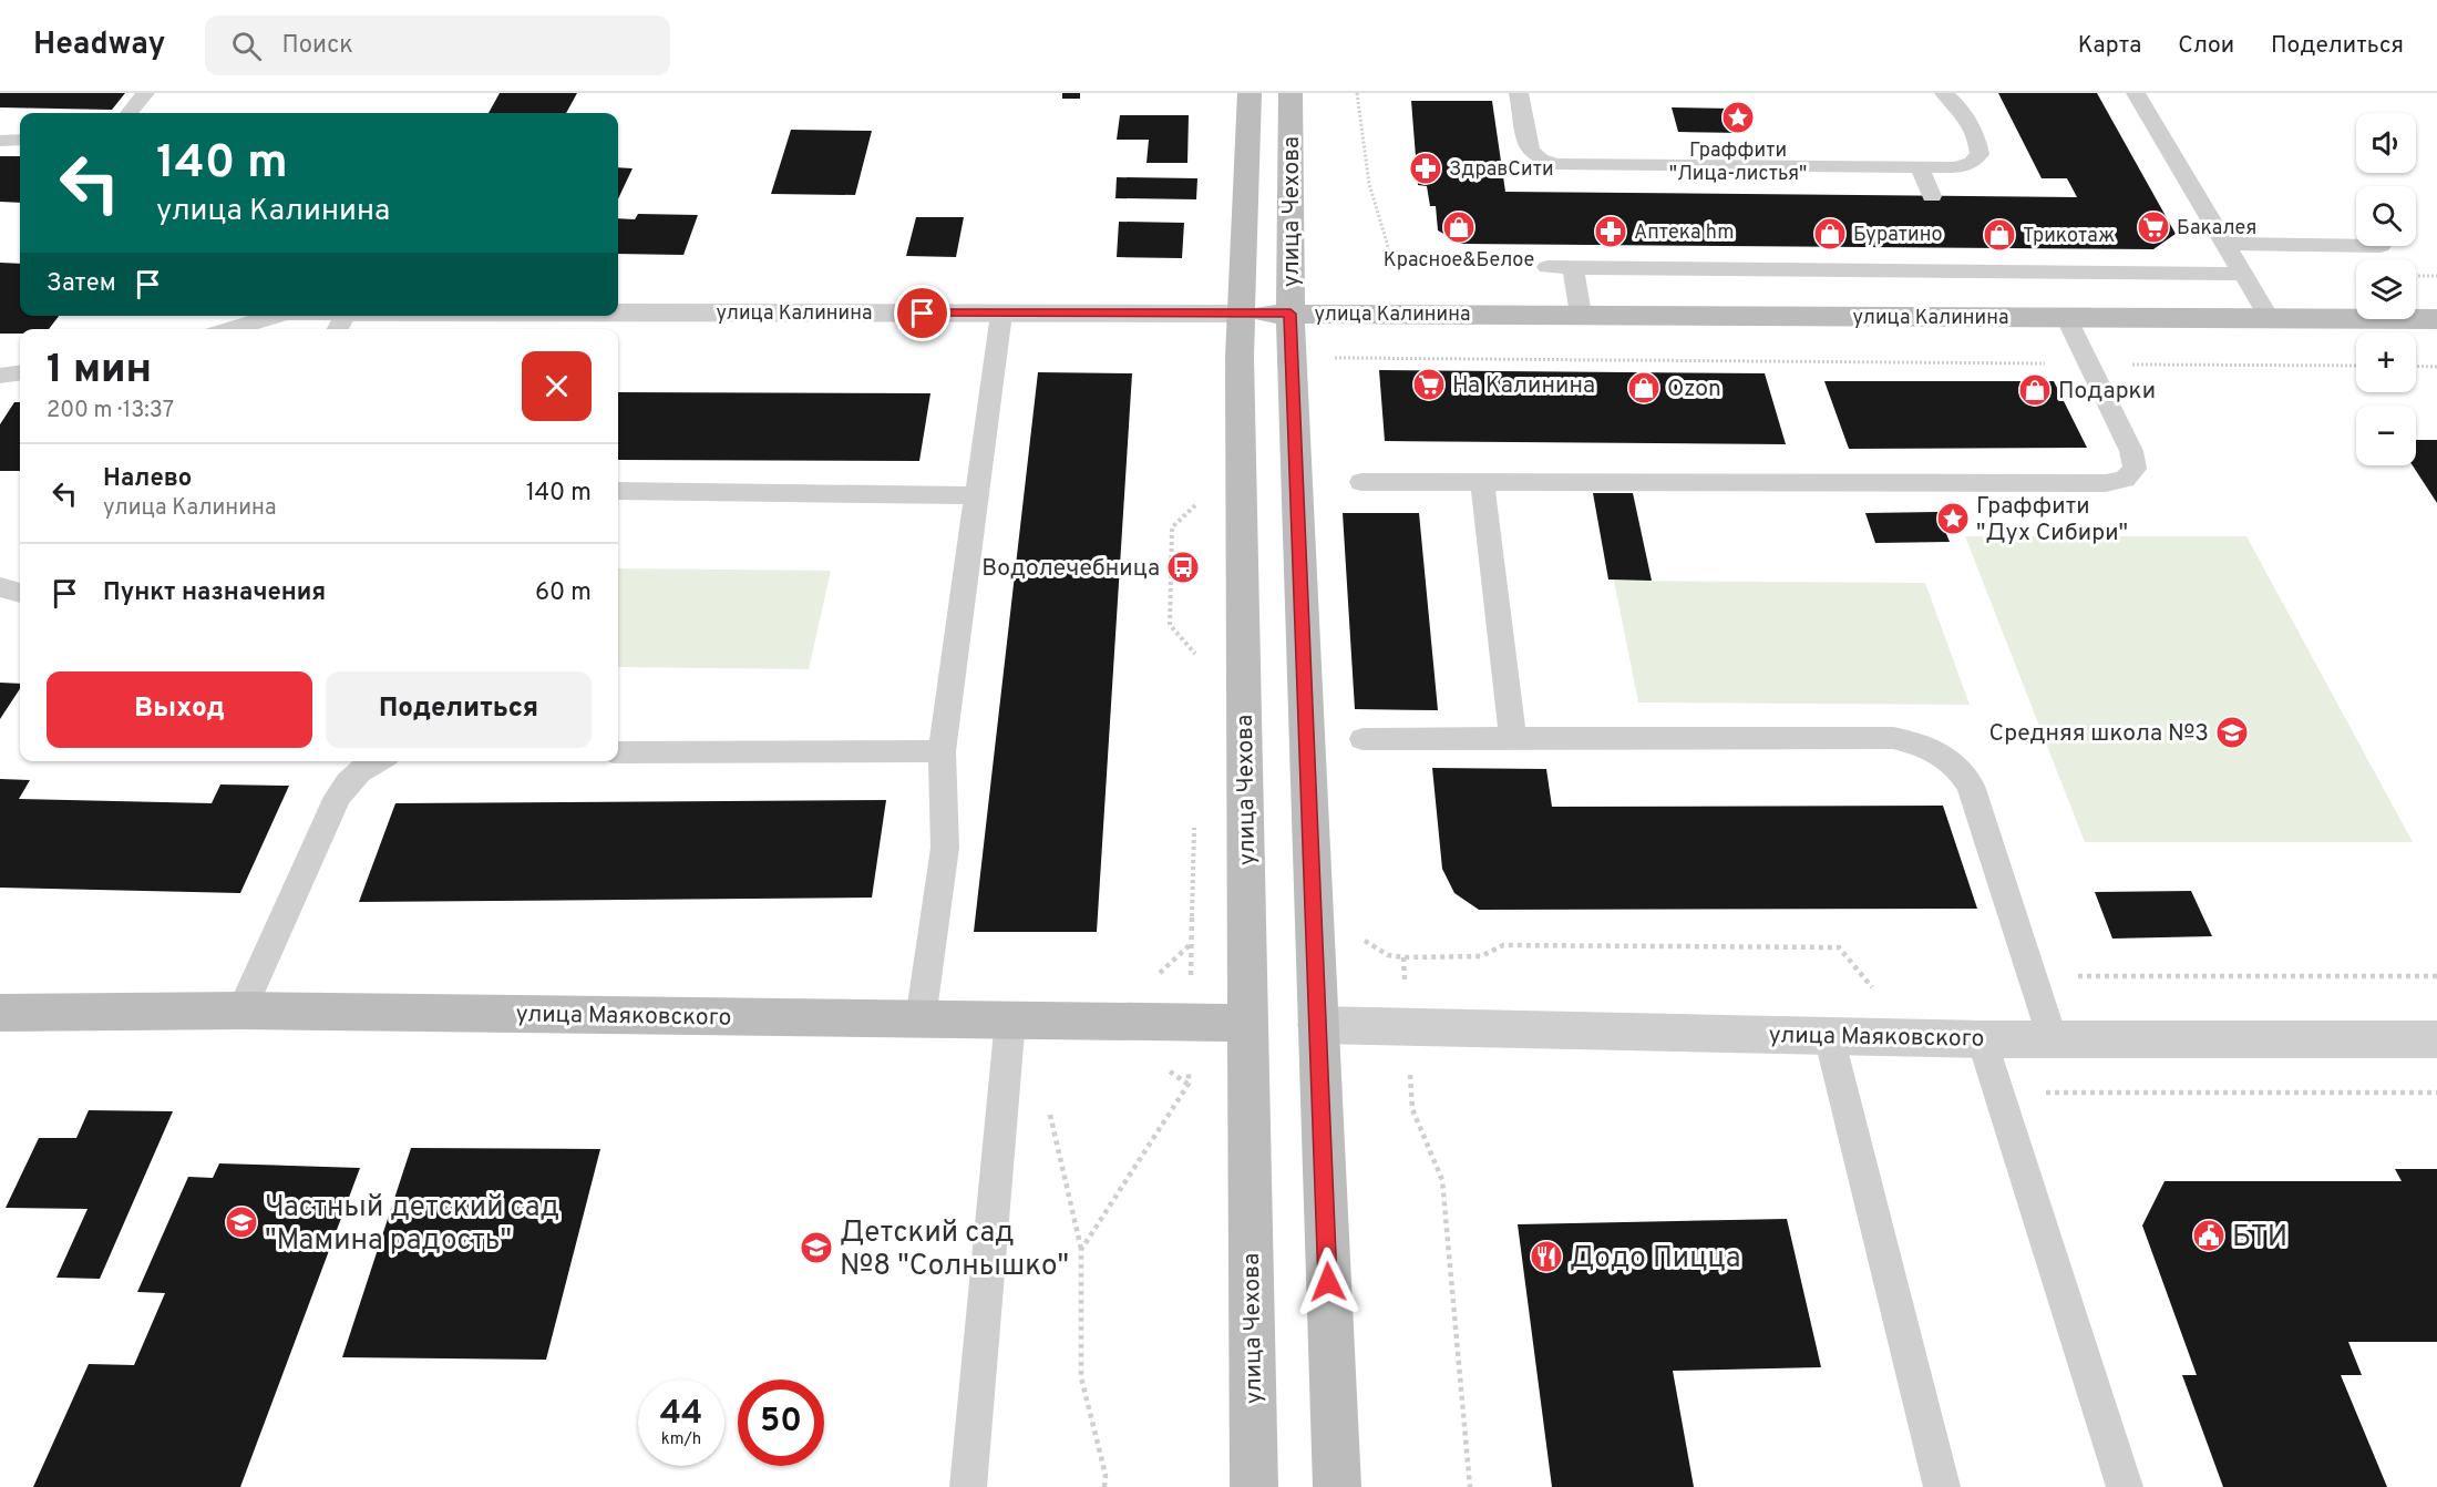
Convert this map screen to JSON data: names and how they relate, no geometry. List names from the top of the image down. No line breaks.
{"streets":{"main road":["улица Чехова","улица Калинина","улица Маяковского"]},"crossings":[["улица Чехова","улица Калинина"],["улица Чехова","улица Маяковского"]],"places":{"place":["Граффити \"Лица-листья\"","Граффити \"Дух Сибири\""],"pharmacy":["ЗдравСити","Аптека hm"],"shop":["Красное&Белое","Буратино","Трикотаж","Ozon","Подарки"],"supermarket":["Бакалея","На Калинина"],"bus stop":["Водолечебница"],"school or university":["Средняя школа №3","Частный детский сад \"Мамина радость\"","Детский сад №8 \"Солнышко\""],"public building":["БТИ"],"restaurant":["Додо Пицца"]},"page":{"header":"Headway","search":"Поиск","nav":["Карта","Слои","Поделиться"],"map_buttons":["+","−"],"turn":["140 m","улица Калинина"],"then":"Затем","heading":["1 мин","200 m · 13:37"],"list":[{"name":"Налево","note":"улица Калинина","value":"140 m"},{"name":"Пункт назначения","value":"60 m"}],"buttons":["Выход","Поделиться"],"speed":"44 km/h","limit":"50"}}
